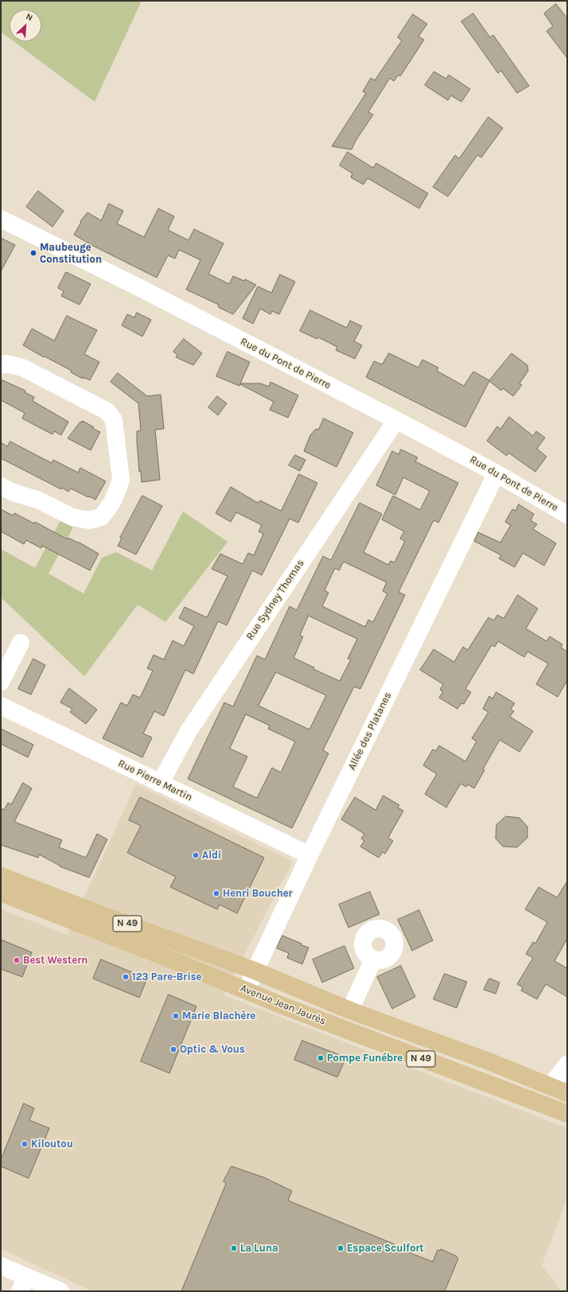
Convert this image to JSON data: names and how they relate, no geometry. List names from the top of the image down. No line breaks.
{"streets":{"main road":["N 49","Avenue Jean Jaurès"],"street":["Rue du Pont de Pierre","Rue Sydney Thomas","Allée des Platanes","Rue Pierre Martin"]},"crossings":[["Rue du Pont de Pierre","Rue Sydney Thomas"],["Rue du Pont de Pierre","Allée des Platanes"],["Rue Sydney Thomas","Rue Pierre Martin"],["Allée des Platanes","Rue Pierre Martin"],["Allée des Platanes","Avenue Jean Jaurès"]],"places":["Maubeuge Constitution","Aldi","Henri Boucher","Best Western","123 Pare-Brise","Marie Blachère","Optic & Vous","Pompe Funébre","Kiloutou","La Luna","Espace Sculfort"],"north":"top right"}
